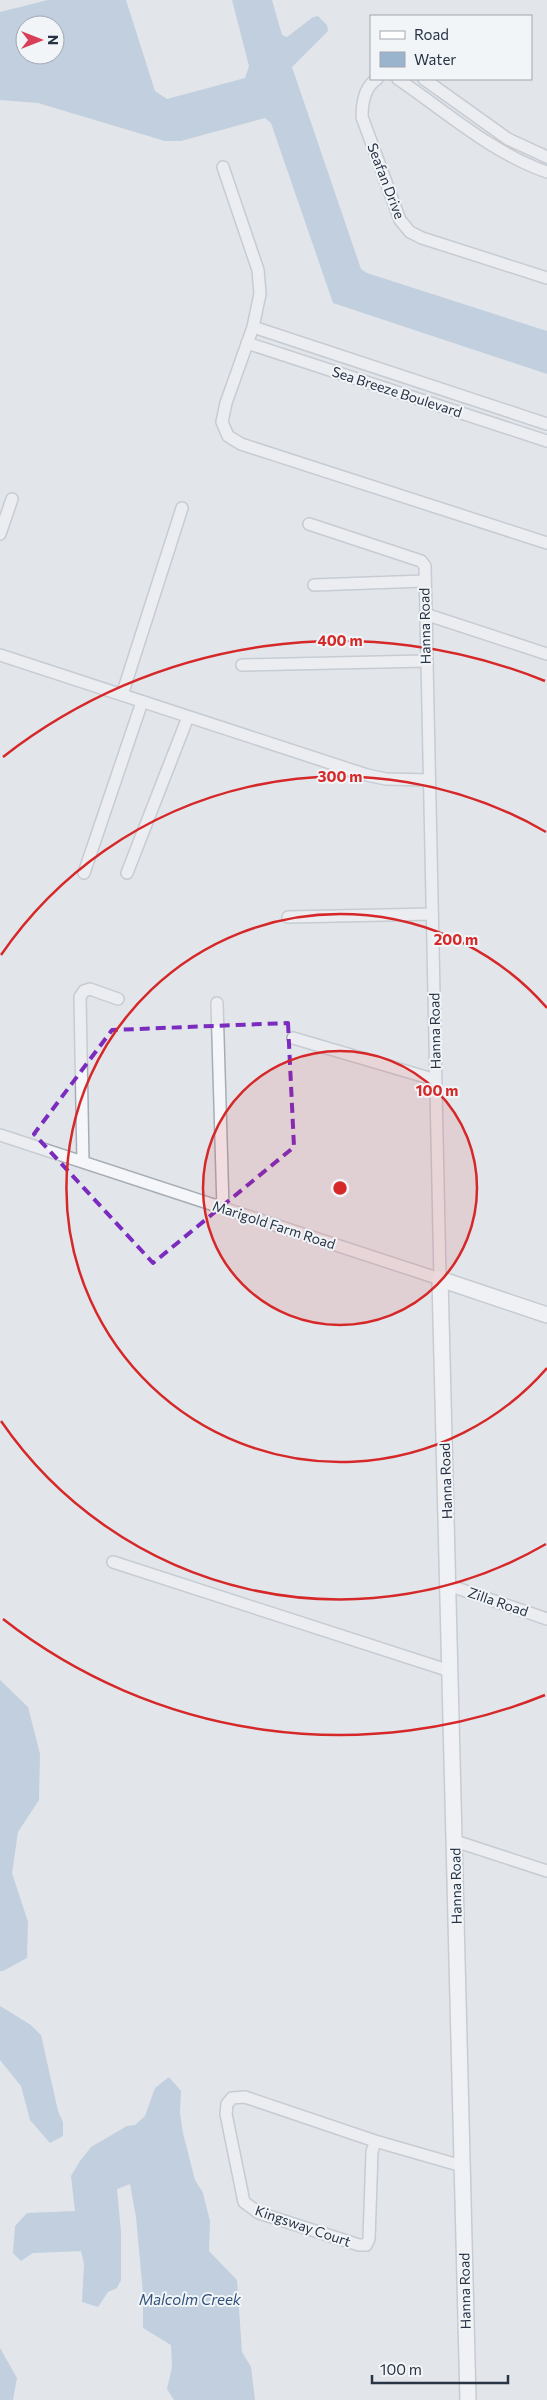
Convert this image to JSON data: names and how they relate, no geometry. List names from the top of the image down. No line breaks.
{"streets":{"street":["Seafan Drive","Sea Breeze Boulevard","Hanna Road","Marigold Farm Road","Zilla Road","Kingsway Court"]},"crossings":[["Hanna Road","Marigold Farm Road"],["Hanna Road","Zilla Road"],["Hanna Road","Kingsway Court"]],"water":["Malcolm Creek"],"legend":["Road","Water"],"scale_bar":"100 m","north":"right","rings":["400 m","300 m","200 m","100 m"]}
